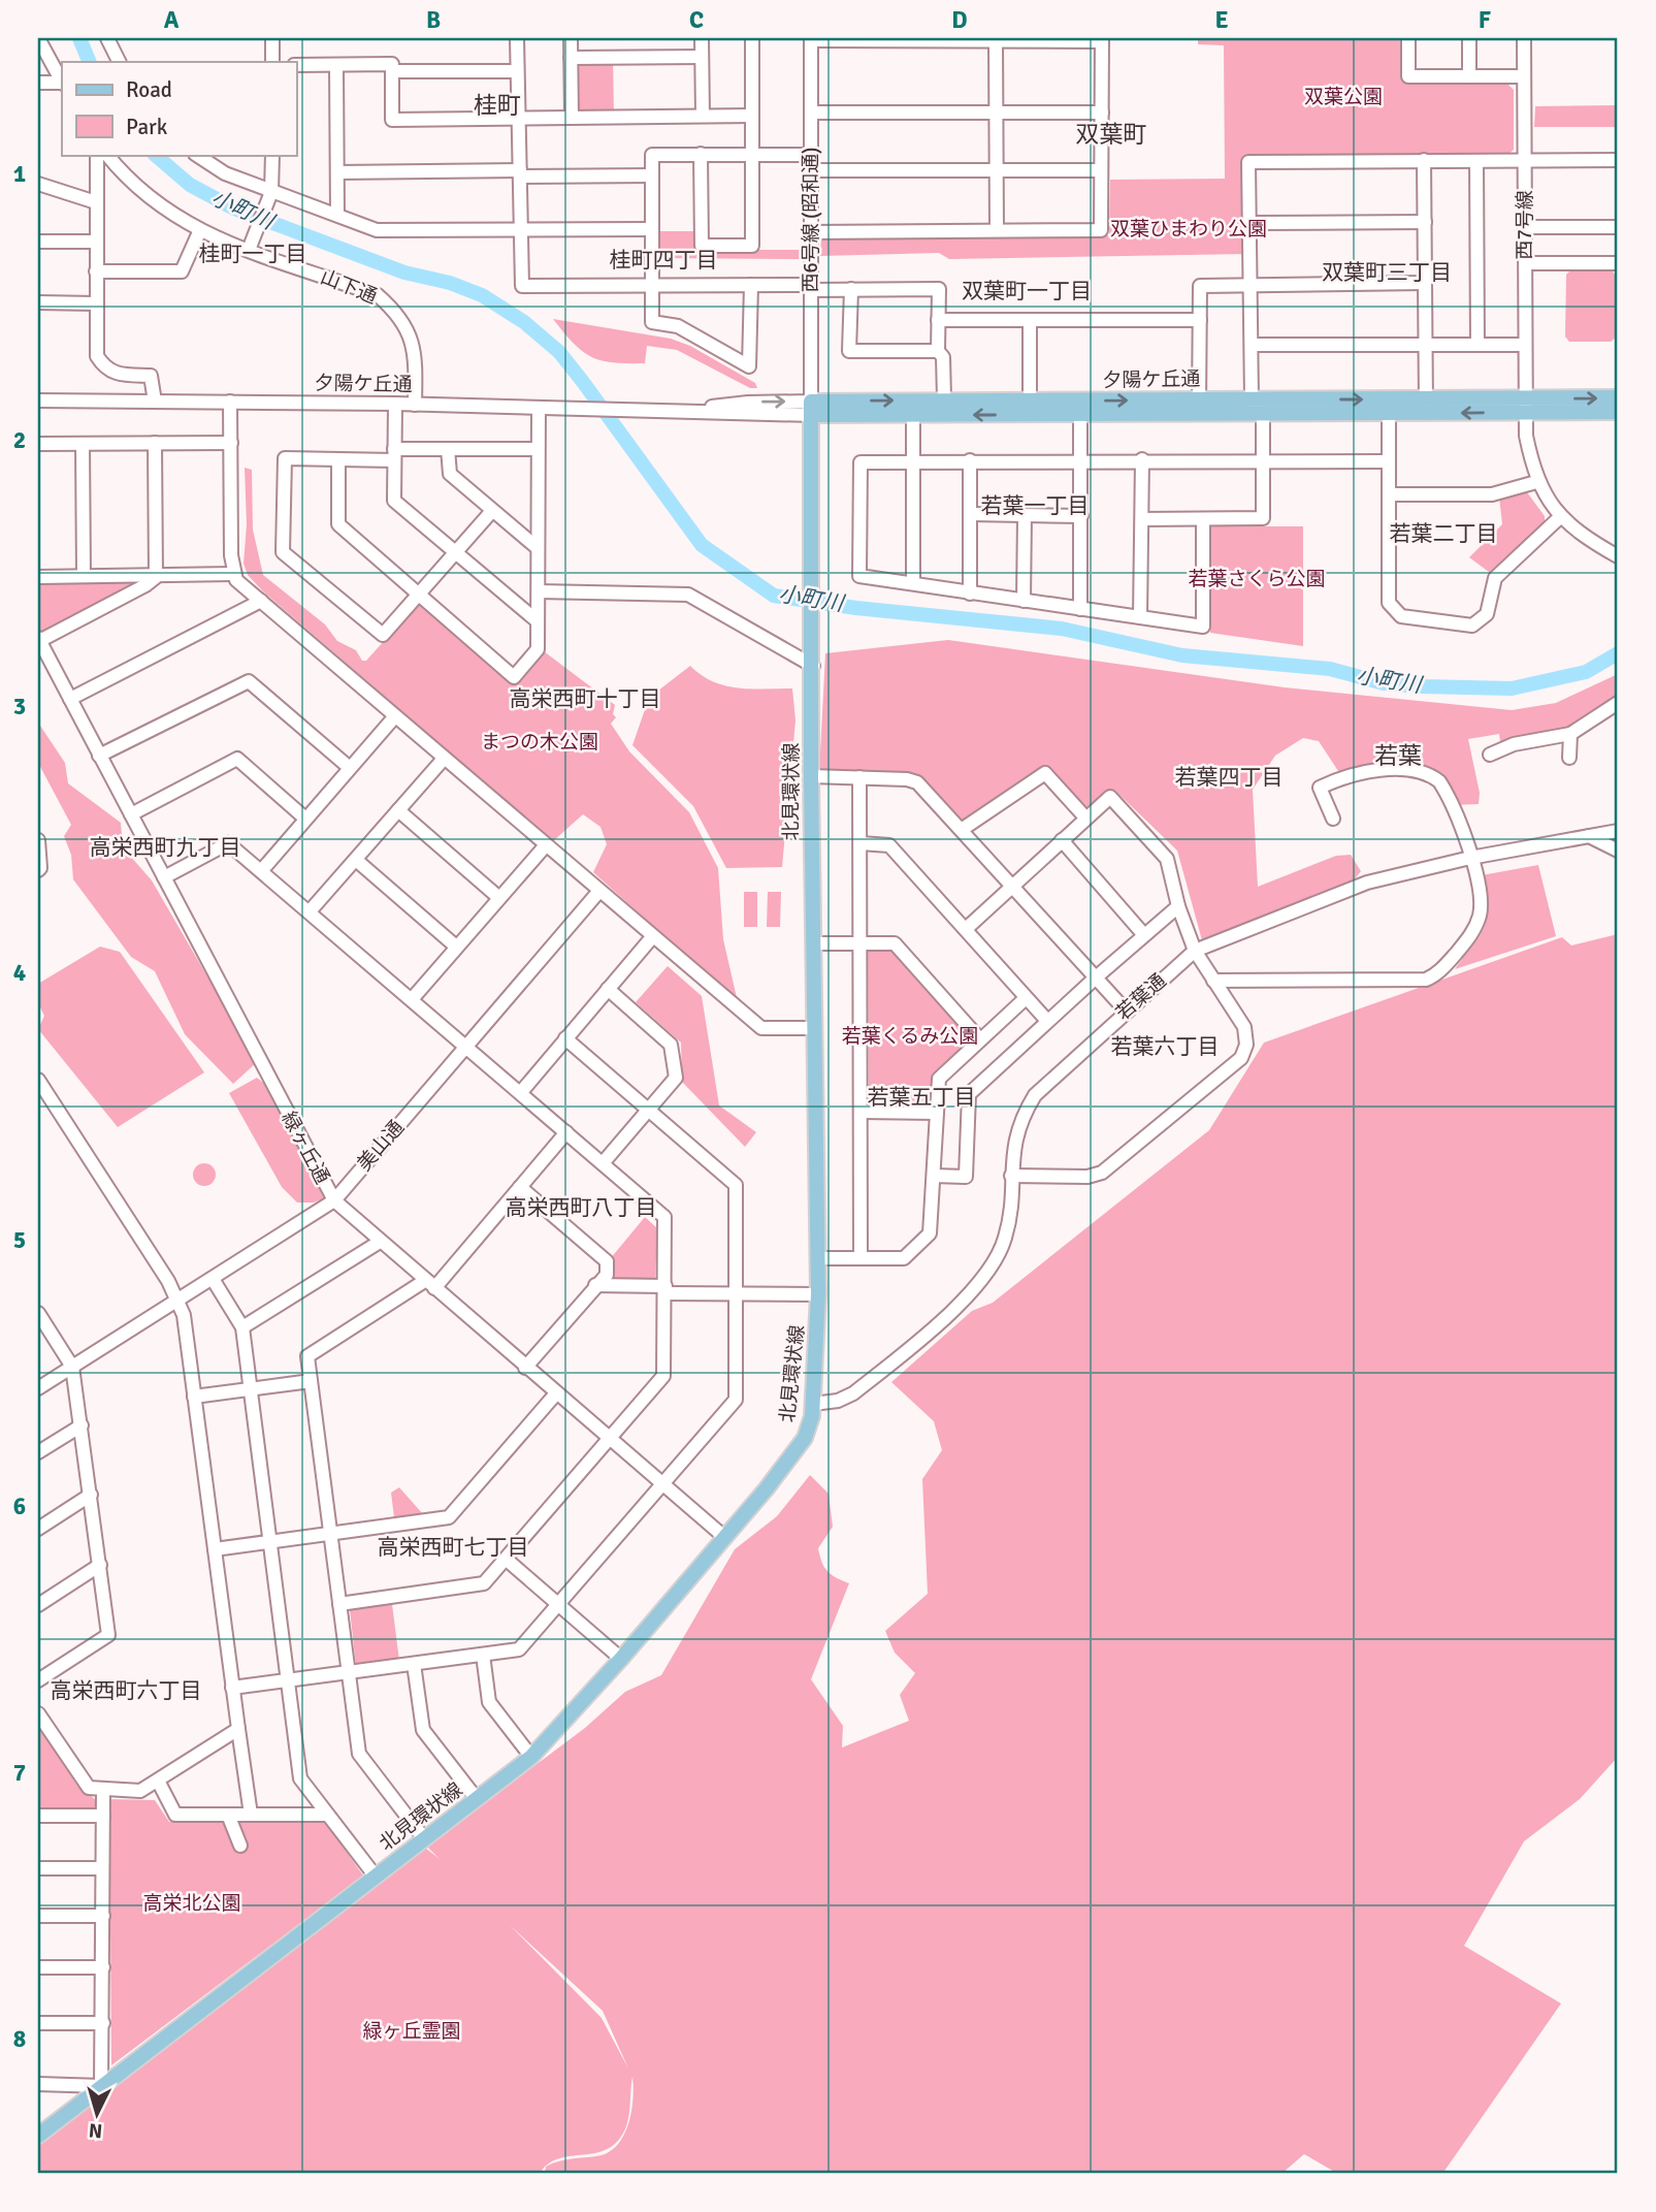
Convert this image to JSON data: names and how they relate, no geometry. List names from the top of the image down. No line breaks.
{"streets":{"main road":["夕陽ケ丘通","北見環状線"],"street":["西6号線 (昭和通)","西7号線","山下通","若葉通","美山通","緑ヶ丘通"]},"crossings":[["西6号線 (昭和通)","夕陽ケ丘通"],["西6号線 (昭和通)","北見環状線"],["西7号線","夕陽ケ丘通"],["山下通","夕陽ケ丘通"],["夕陽ケ丘通","北見環状線"],["北見環状線","若葉通"],["北見環状線","緑ヶ丘通"],["美山通","緑ヶ丘通"]],"districts":["桂町","双葉町","桂町一丁目","桂町四丁目","双葉町三丁目","双葉町一丁目","若葉一丁目","若葉二丁目","高栄西町十丁目","若葉","若葉四丁目","高栄西町九丁目","若葉六丁目","若葉五丁目","高栄西町八丁目","高栄西町七丁目","高栄西町六丁目"],"water":["小町川"],"parks":["双葉公園","双葉ひまわり公園","若葉さくら公園","まつの木公園","若葉くるみ公園","高栄北公園","緑ヶ丘霊園"],"legend":["Road","Park"],"north":"bottom","grid":{"columns":["A","B","C","D","E","F"],"rows":["1","2","3","4","5","6","7","8"]}}
